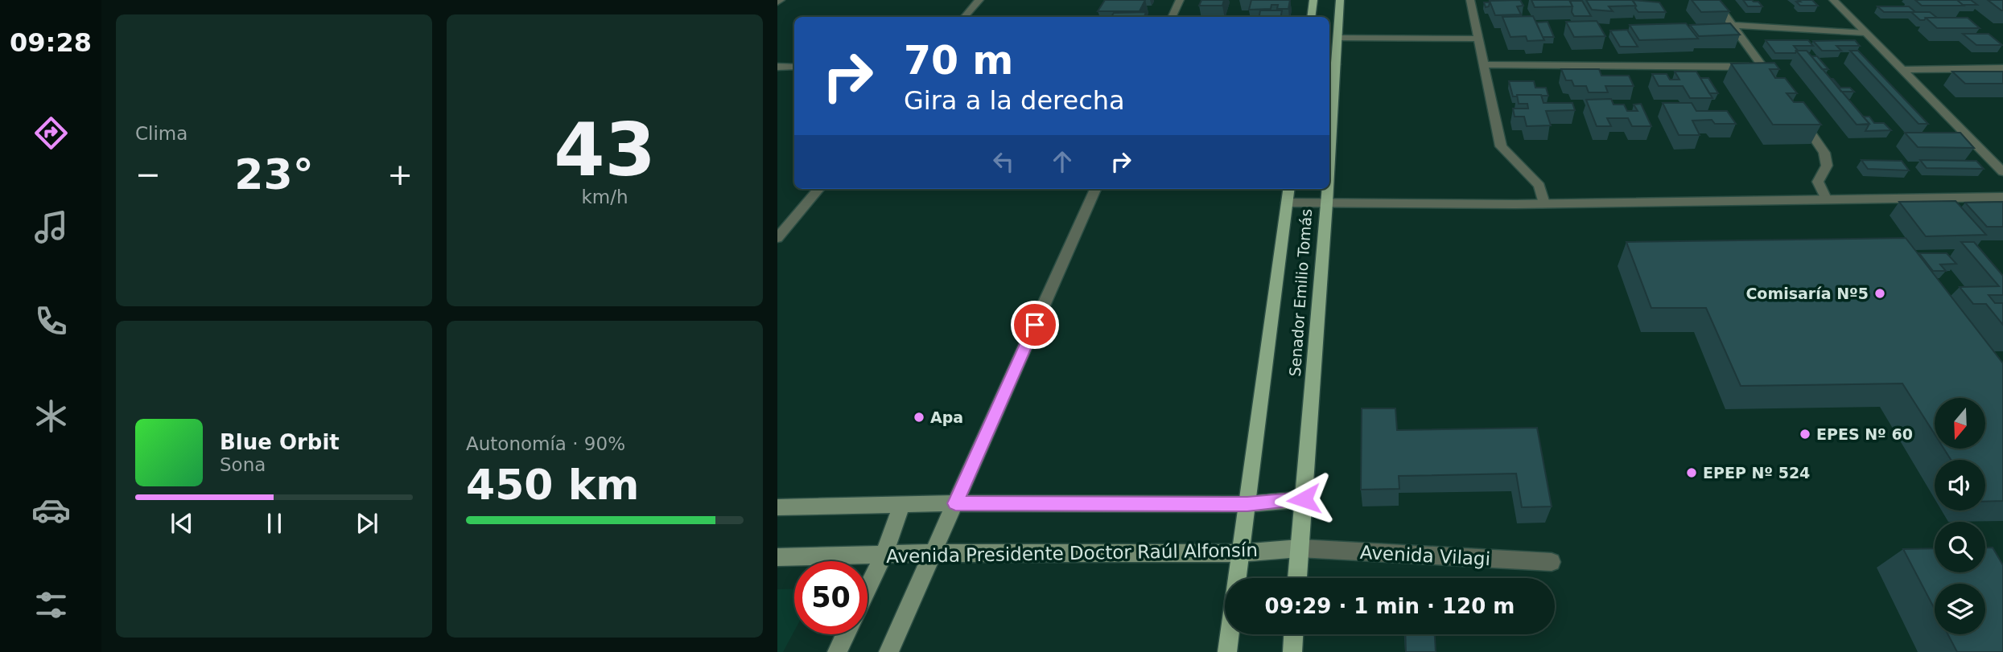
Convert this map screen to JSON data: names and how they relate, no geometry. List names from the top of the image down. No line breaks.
{"streets":{"main road":["Senador Emilio Tomás","Avenida Presidente Doctor Raúl Alfonsín"],"street":["Avenida Vilagi"]},"crossings":[["Senador Emilio Tomás","Avenida Presidente Doctor Raúl Alfonsín"],["Senador Emilio Tomás","Avenida Vilagi"],["Avenida Presidente Doctor Raúl Alfonsín","Avenida Vilagi"]],"places":["Comisaría Nº5","Apa","EPES Nº 60","EPEP Nº 524"],"north":"bottom","page":{"tabs":"09:28","tile":["Clima",["43","km/h"],["Autonomía · 90%","450 km"]],"turn":["70 m","Gira a la derecha"],"heat":["−","23°","+"],"song":["Blue Orbit","Sona"],"limit":"50","trip":"09:29 · 1 min · 120 m"}}
